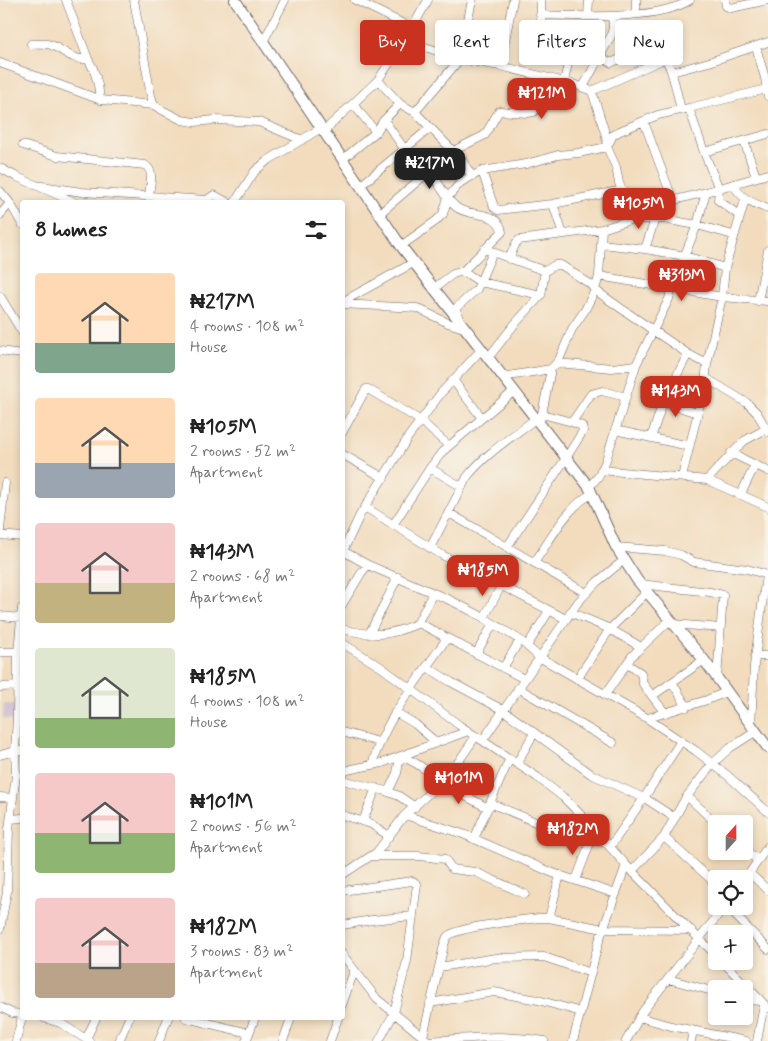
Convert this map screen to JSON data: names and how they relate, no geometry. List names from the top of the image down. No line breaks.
{"north":"top","page":{"chip":["Buy","Rent","Filters","New"],"price":["₦121M","₦217M","₦105M","₦313M","₦143M","₦185M","₦101M","₦182M"],"heading":"8 homes","list":[{"name":"₦217M","note":"4 rooms · 108 m² · House"},{"name":"₦105M","note":"2 rooms · 52 m² · Apartment"},{"name":"₦143M","note":"2 rooms · 68 m² · Apartment"},{"name":"₦185M","note":"4 rooms · 108 m² · House"},{"name":"₦101M","note":"2 rooms · 56 m² · Apartment"},{"name":"₦182M","note":"3 rooms · 83 m² · Apartment"}],"map_buttons":["+","−"]}}
